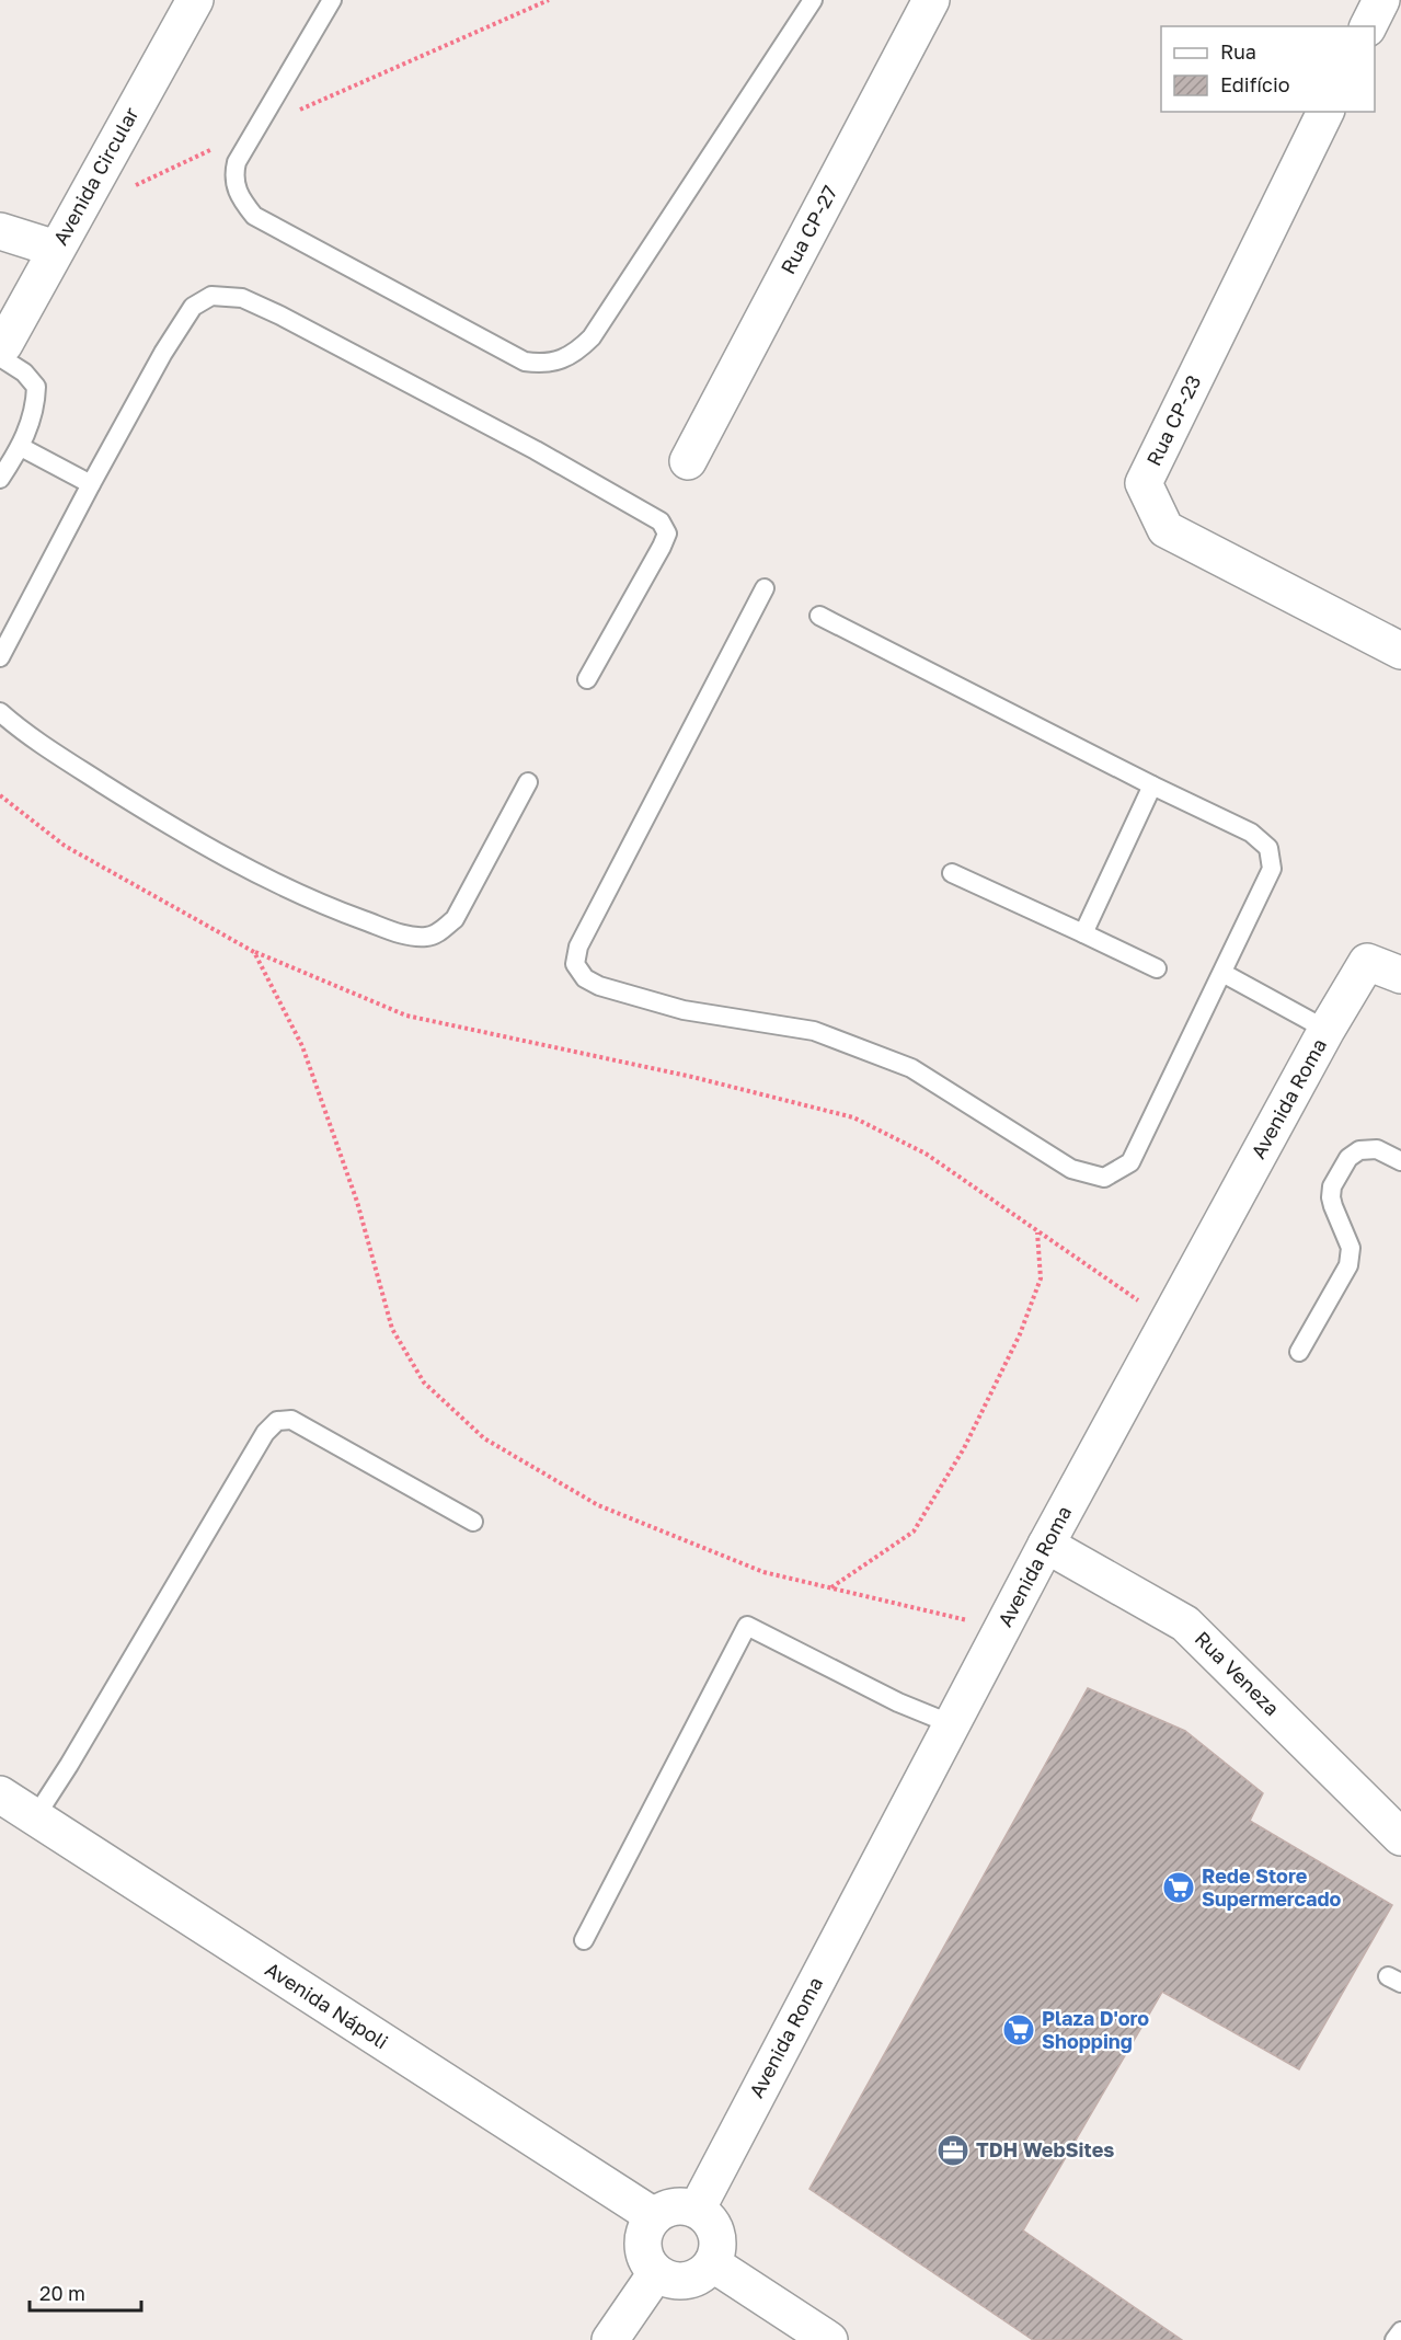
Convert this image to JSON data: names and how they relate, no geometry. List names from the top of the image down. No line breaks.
{"streets":{"street":["Avenida Circular","Rua CP-27","Rua CP-23","Avenida Roma","Rua Veneza","Avenida Nápoli"]},"crossings":[["Avenida Roma","Rua Veneza"],["Avenida Roma","Avenida Nápoli"]],"places":{"supermarket":["Rede Store Supermercado","Plaza D'oro Shopping"],"office":["TDH WebSites"]},"legend":["Rua","Edifício"],"scale_bar":"20 m"}
